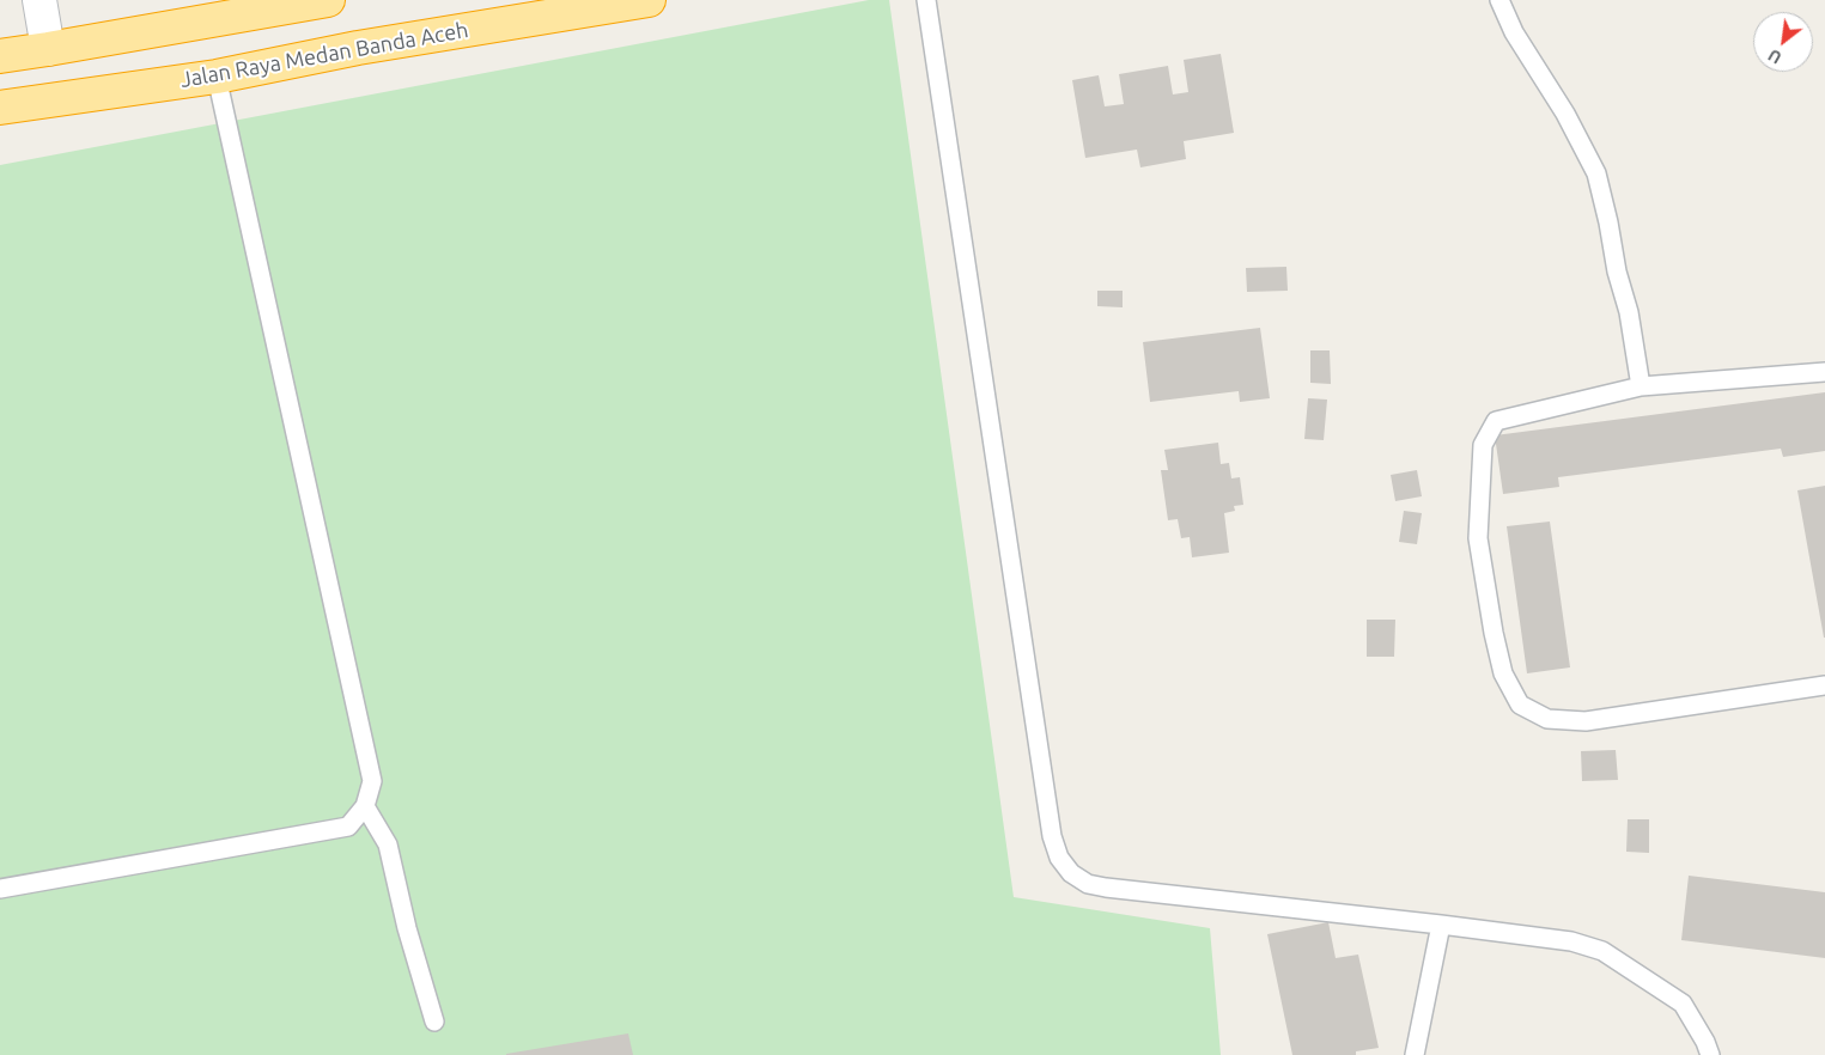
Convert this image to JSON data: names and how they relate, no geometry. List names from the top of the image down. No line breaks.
{"streets":{"highway":["Jalan Raya Medan Banda Aceh"]},"north":"bottom left"}
